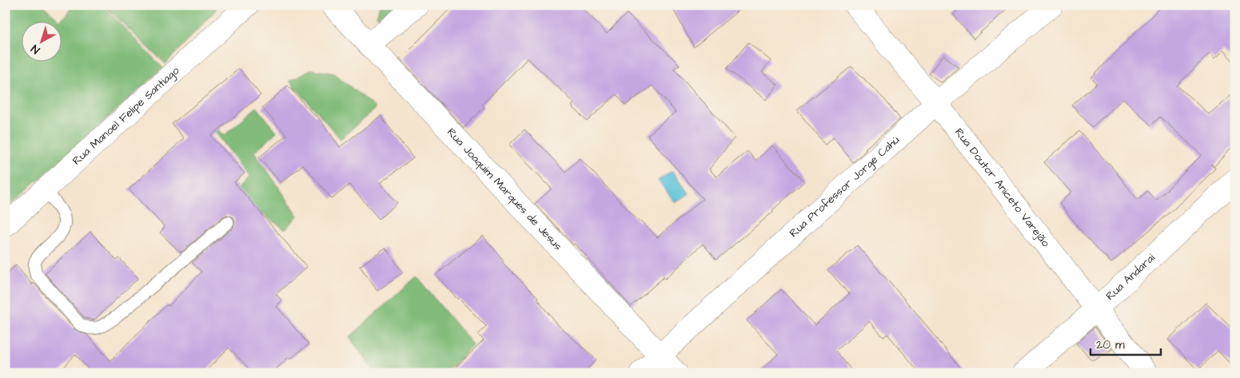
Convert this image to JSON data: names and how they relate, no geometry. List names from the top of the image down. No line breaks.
{"streets":{"street":["Rua Manoel Felipe Santiago","Rua Professor Jorge Cahú","Rua Doutor Aniceto Varejão","Rua Joaquim Marques de Jesus","Rua Andaraí"]},"crossings":[["Rua Professor Jorge Cahú","Rua Doutor Aniceto Varejão"],["Rua Professor Jorge Cahú","Rua Joaquim Marques de Jesus"],["Rua Doutor Aniceto Varejão","Rua Andaraí"]],"scale_bar":"20 m","north":"bottom left"}
